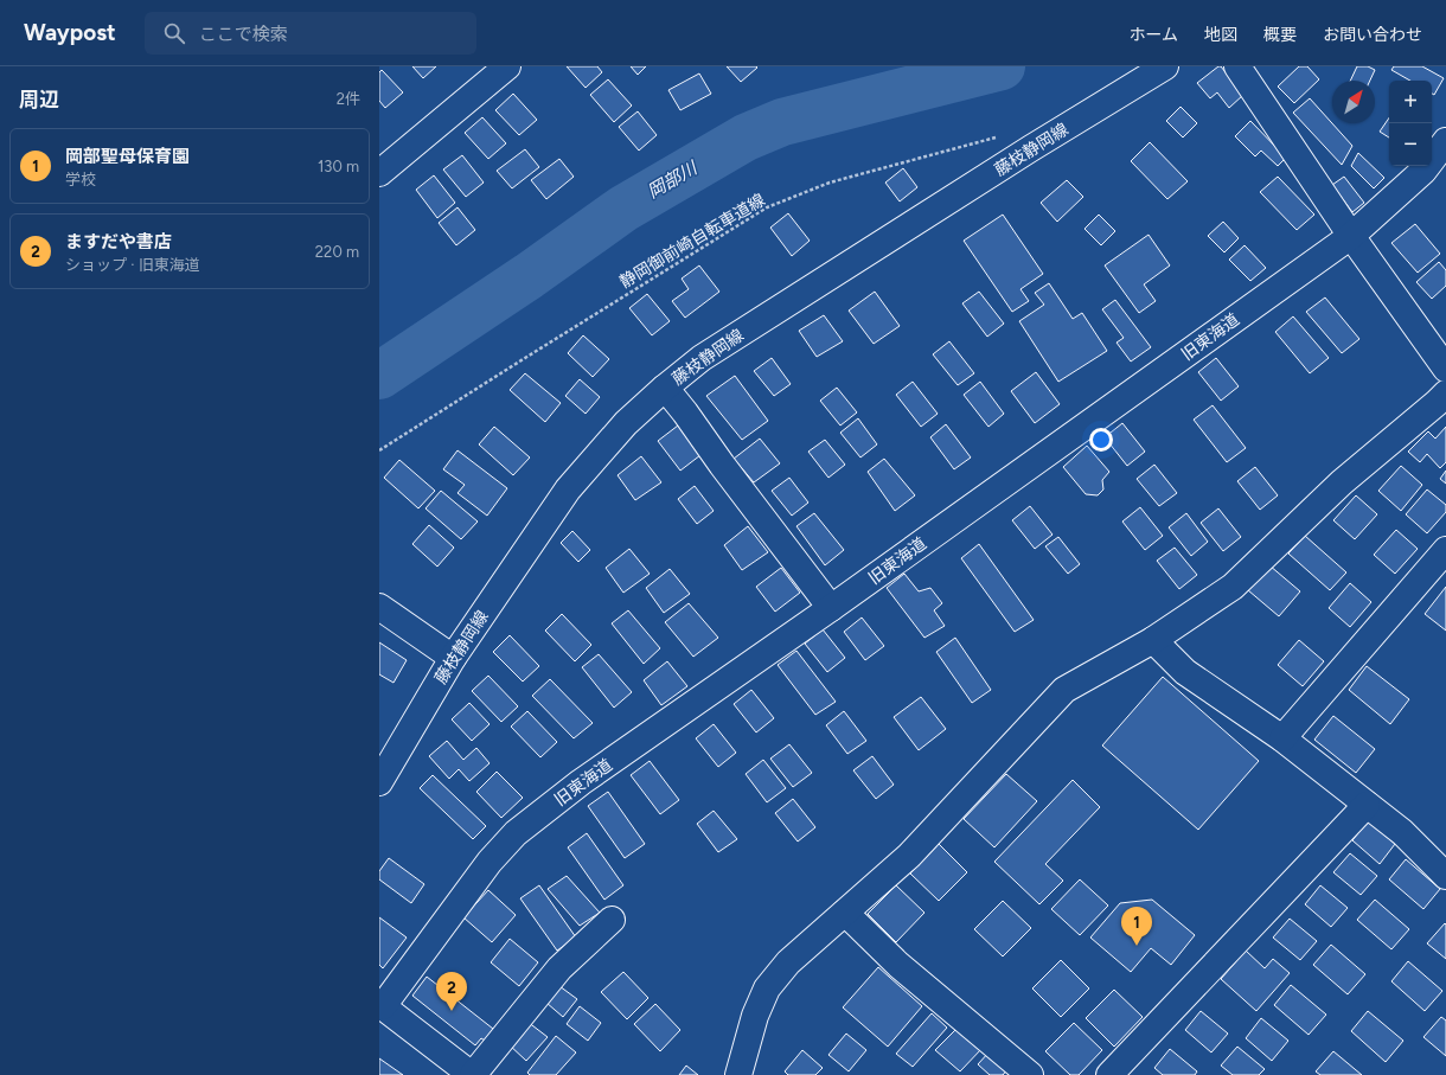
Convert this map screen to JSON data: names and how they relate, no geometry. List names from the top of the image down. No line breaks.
{"streets":{"street":["藤枝静岡線","旧東海道"],"path":["静岡御前崎自転車道線"]},"water":["岡部川"],"north":"top right","page":{"header":"Waypost","search":"ここで検索","nav":["ホーム","地図","概要","お問い合わせ"],"heading":["周辺","2件"],"map_buttons":["+","−"],"list":[{"mark":"1","name":"岡部聖母保育園","note":"学校","value":"130 m"},{"mark":"2","name":"ますだや書店","note":"ショップ · 旧東海道","value":"220 m"}],"pins":["1","2"]}}
